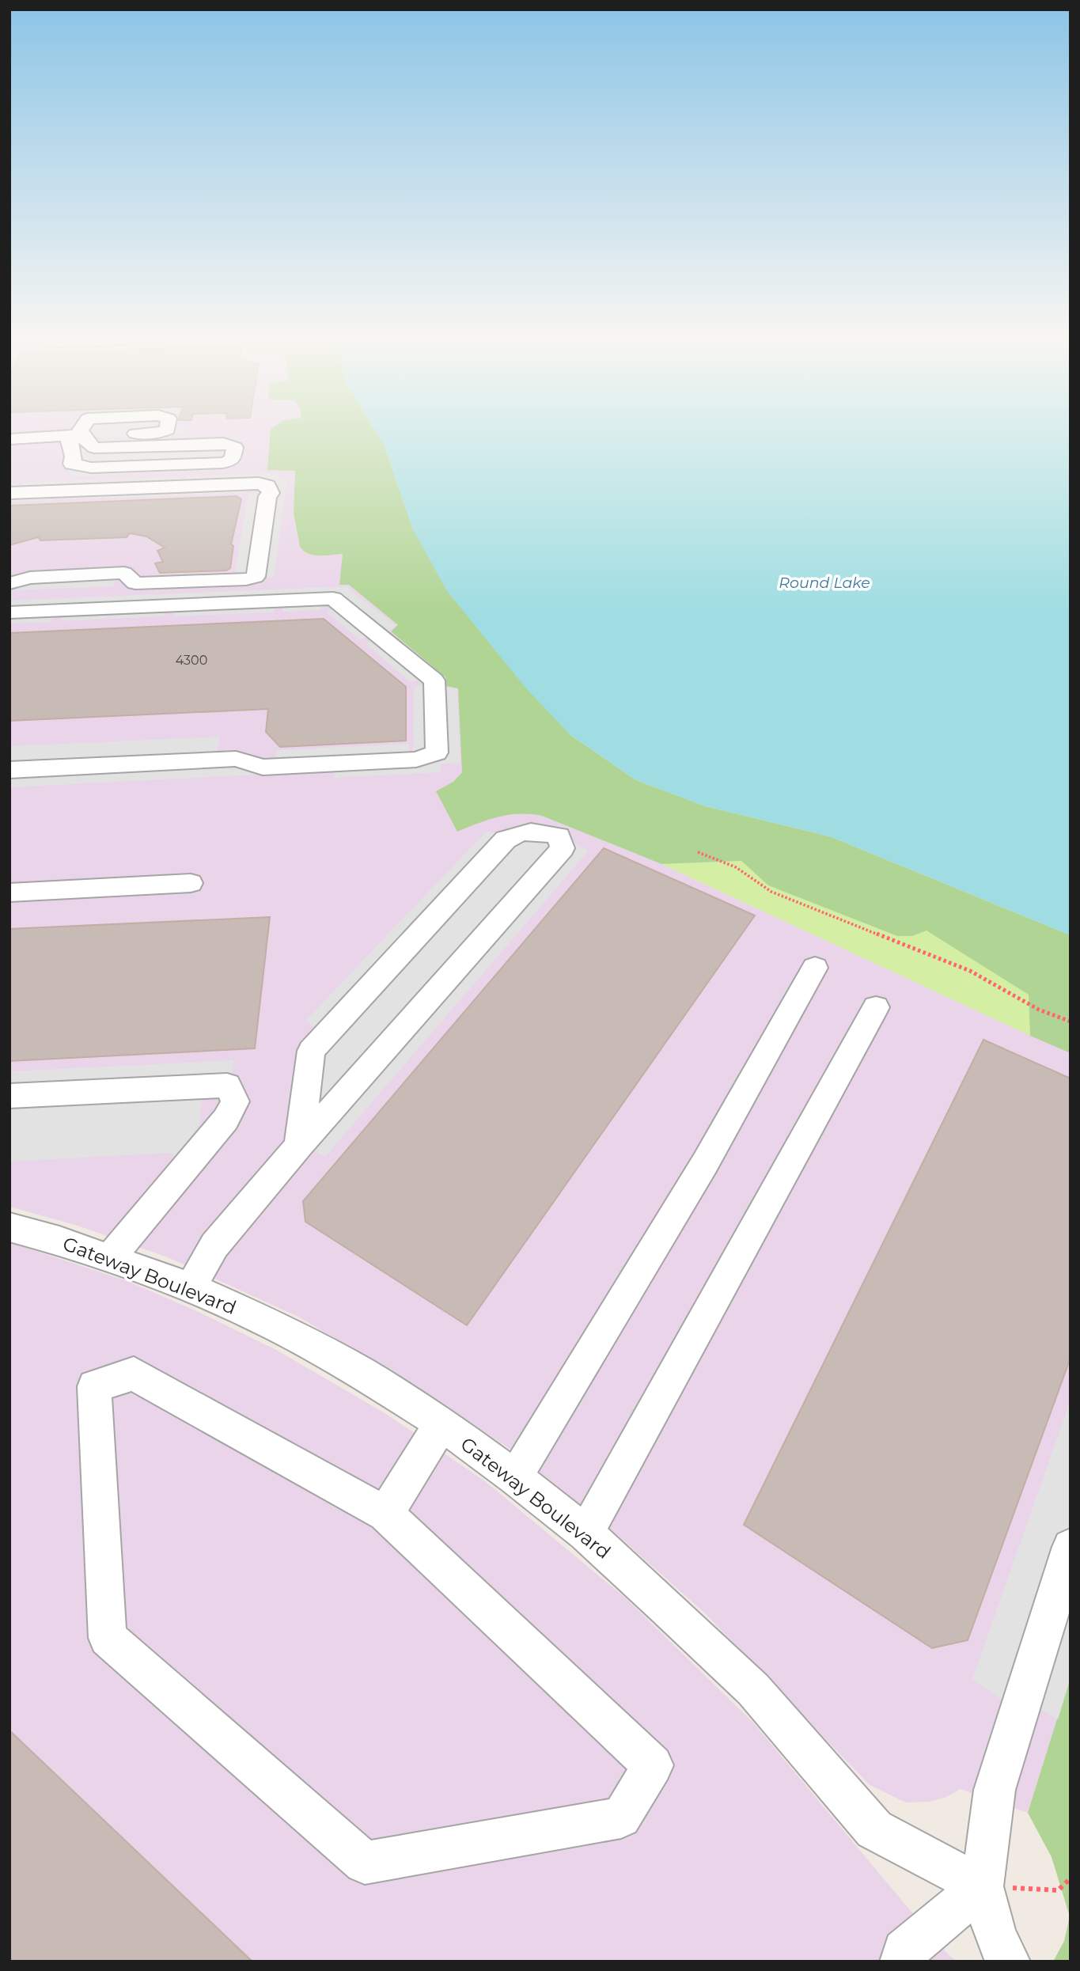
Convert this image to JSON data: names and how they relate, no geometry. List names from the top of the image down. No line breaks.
{"streets":{"street":["Gateway Boulevard"]},"water":["Round Lake"],"house_numbers":["4300"]}
